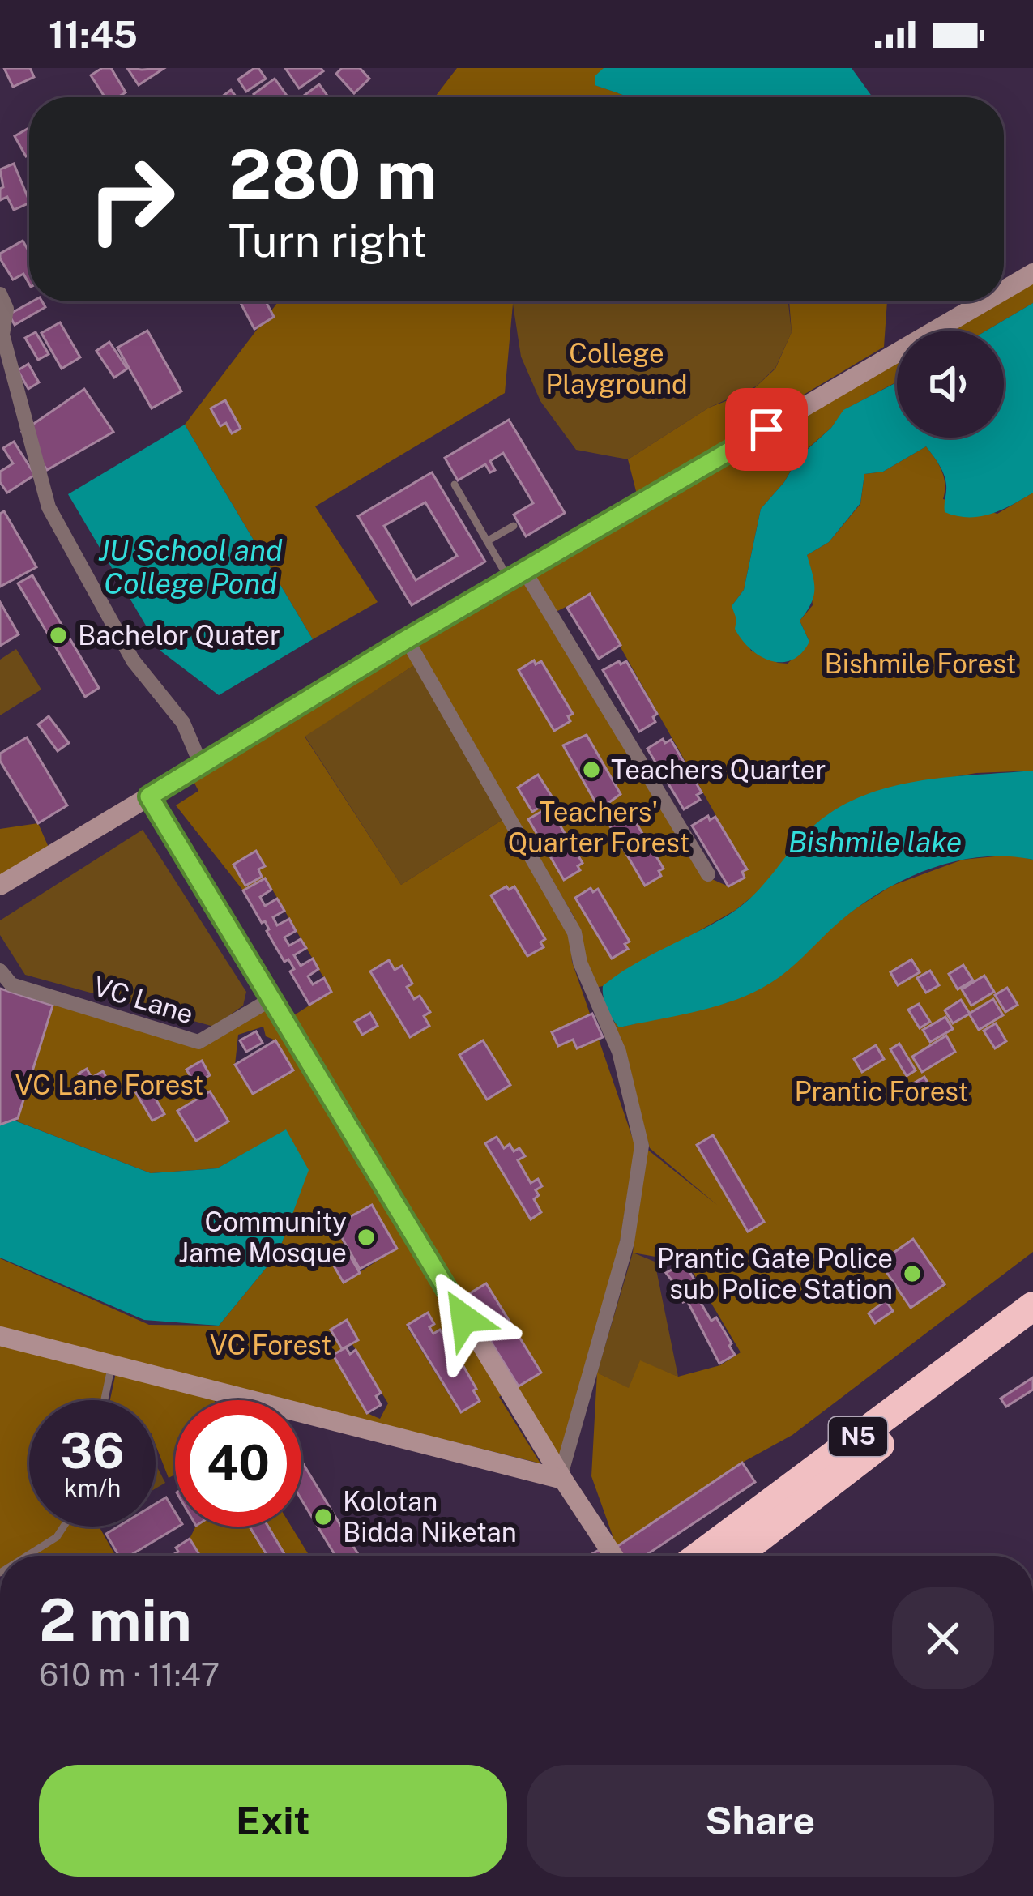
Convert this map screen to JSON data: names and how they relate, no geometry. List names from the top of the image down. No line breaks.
{"streets":{"highway":["N5"],"street":["VC Lane"]},"water":["JU School and College Pond","Bishmile lake"],"parks":["College Playground","Bishmile Forest","Teachers' Quarter Forest","VC Lane Forest","Prantic Forest","VC Forest"],"places":["Bachelor Quater","Teachers Quarter","Community Jame Mosque","Prantic Gate Police sub Police Station","Kolotan Bidda Niketan"],"page":{"status":"11:45","turn":["280 m","Turn right"],"speed":"36 km/h","limit":"40","heading":["2 min","610 m · 11:47"],"buttons":["Exit","Share"]}}
